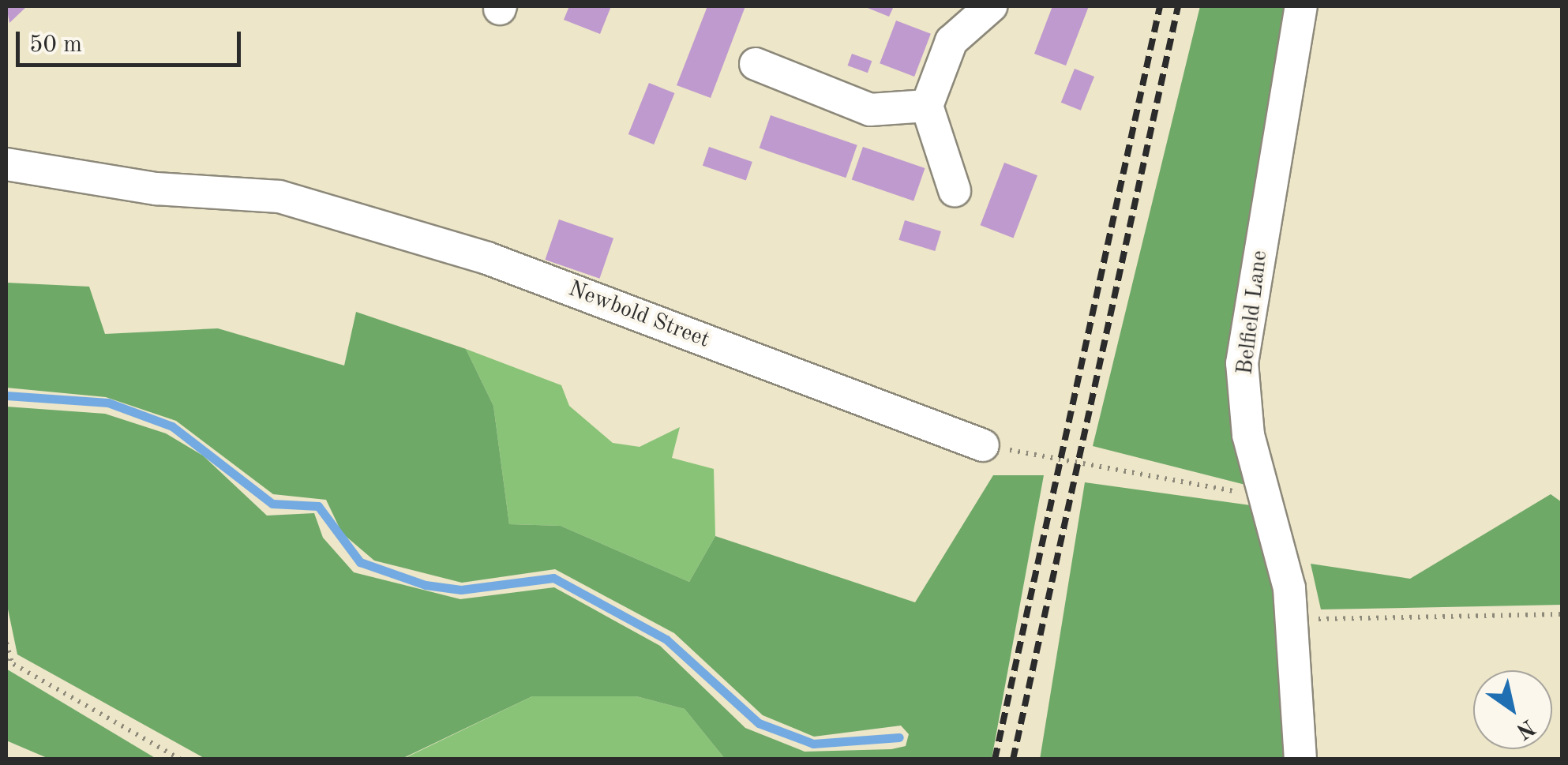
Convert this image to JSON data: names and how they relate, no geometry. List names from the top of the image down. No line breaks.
{"streets":{"street":["Belfield Lane","Newbold Street"]},"scale_bar":"50 m","north":"bottom right"}
